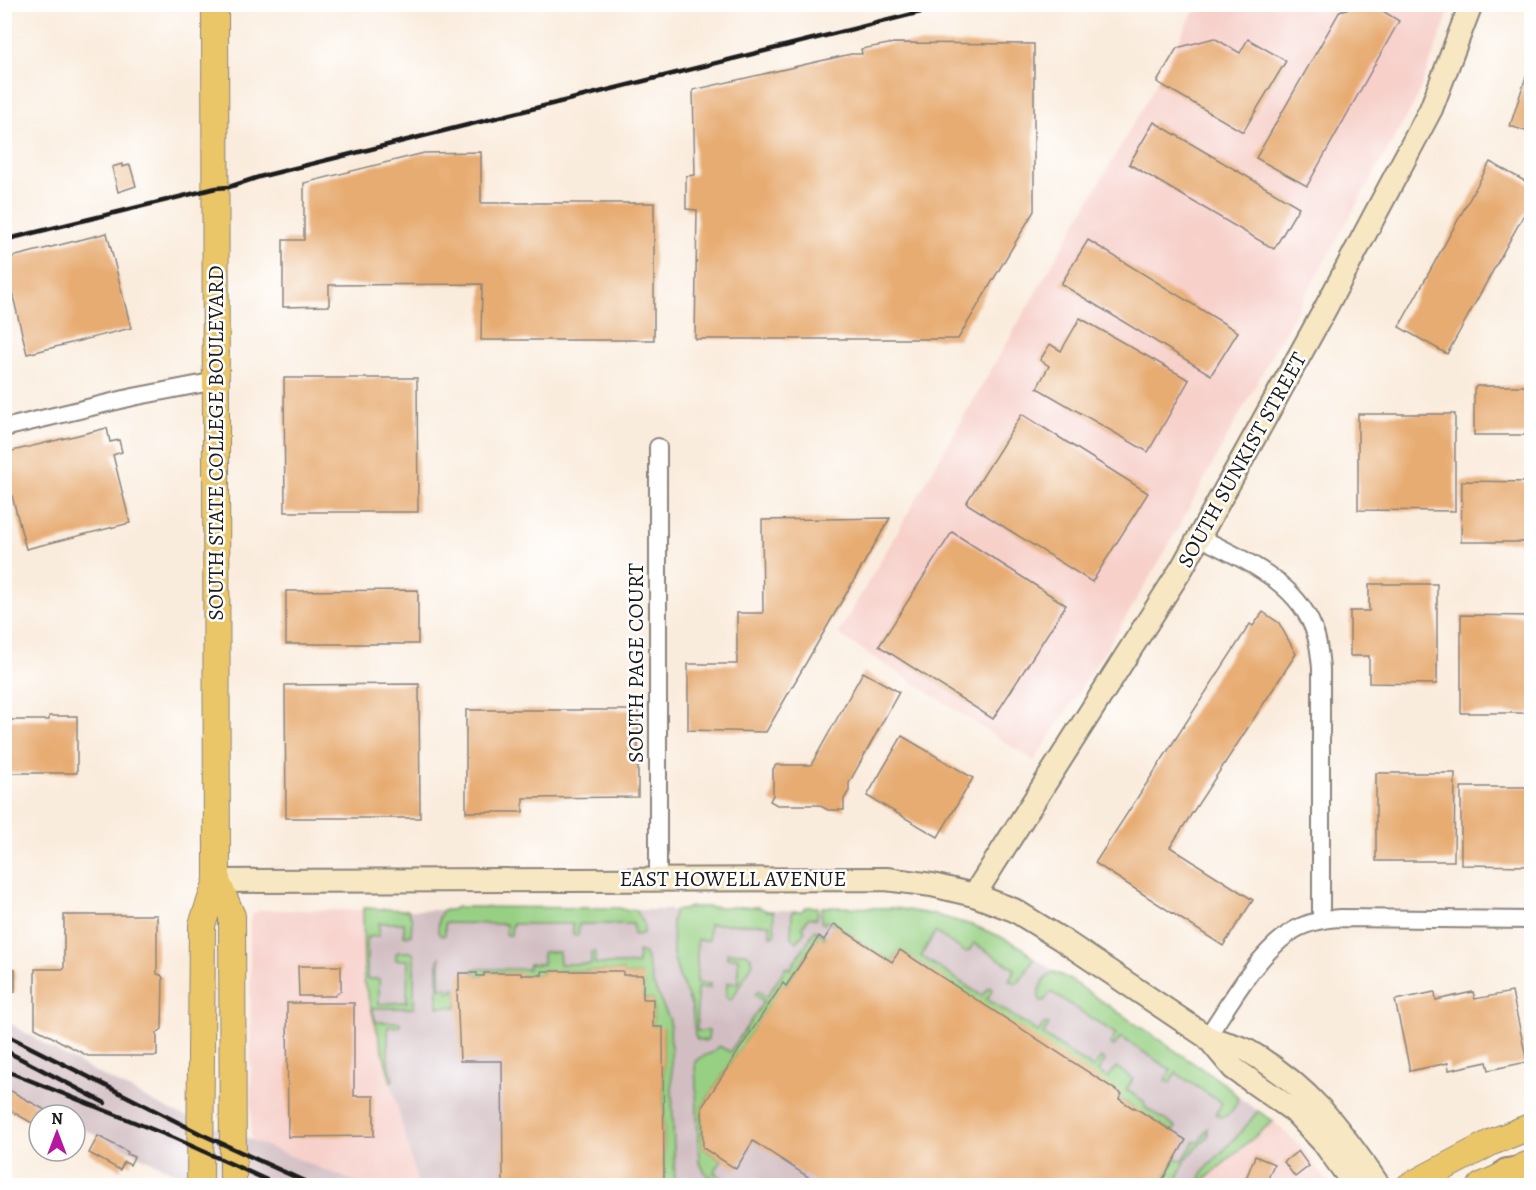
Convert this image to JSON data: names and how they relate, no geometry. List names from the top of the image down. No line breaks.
{"streets":{"main road":["SOUTH STATE COLLEGE BOULEVARD"],"street":["SOUTH SUNKIST STREET","SOUTH PAGE COURT","EAST HOWELL AVENUE"]},"crossings":[["SOUTH STATE COLLEGE BOULEVARD","EAST HOWELL AVENUE"],["SOUTH SUNKIST STREET","EAST HOWELL AVENUE"],["SOUTH PAGE COURT","EAST HOWELL AVENUE"]],"north":"top"}
